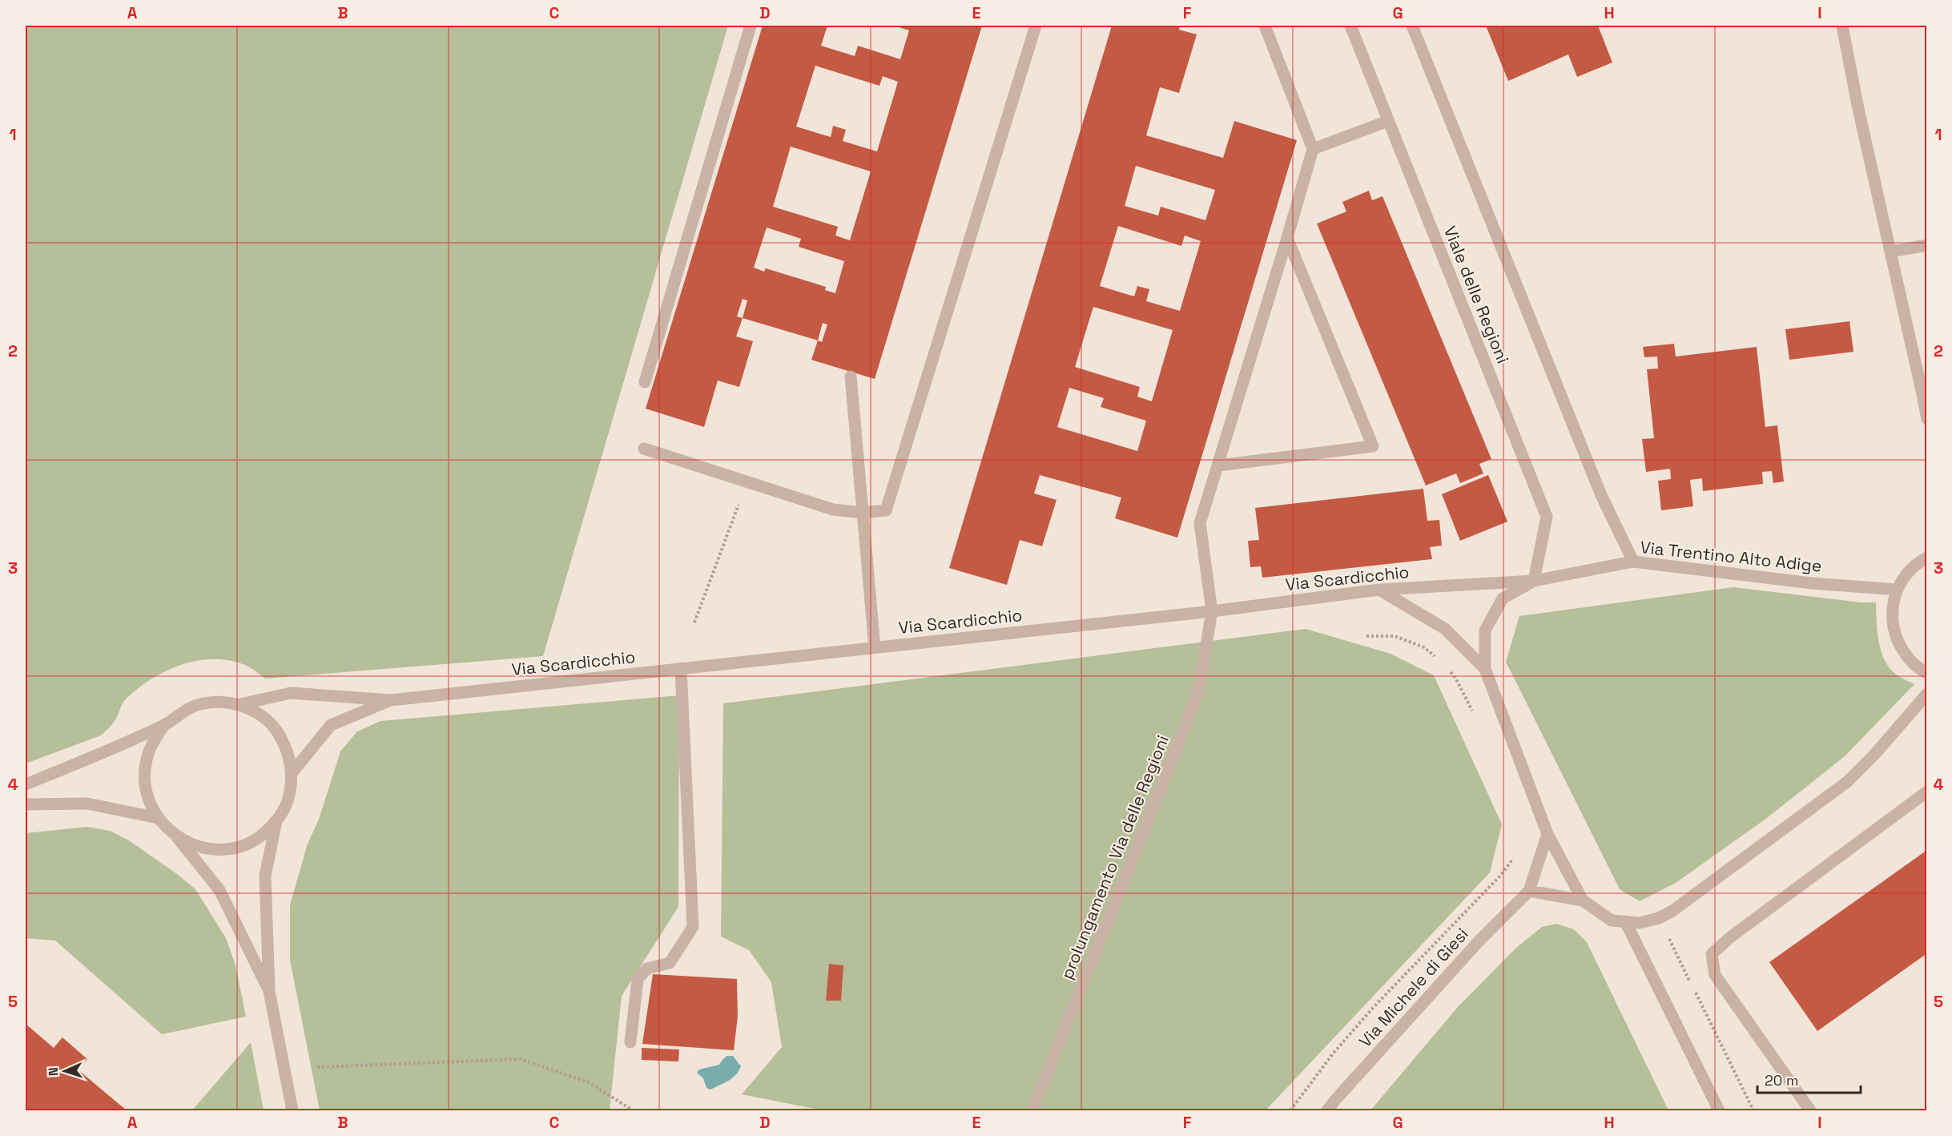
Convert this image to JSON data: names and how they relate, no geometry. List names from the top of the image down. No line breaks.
{"streets":{"street":["Viale delle Regioni","Via Trentino Alto Adige","Via Scardicchio","prolungamento Via delle Regioni","Via Michele di Giesi"]},"crossings":[["Viale delle Regioni","Via Trentino Alto Adige"],["Viale delle Regioni","Via Scardicchio"],["Via Trentino Alto Adige","Via Scardicchio"],["Via Scardicchio","prolungamento Via delle Regioni"]],"scale_bar":"20 m","north":"left","grid":{"columns":["A","B","C","D","E","F","G","H","I"],"rows":["1","2","3","4","5"]}}
